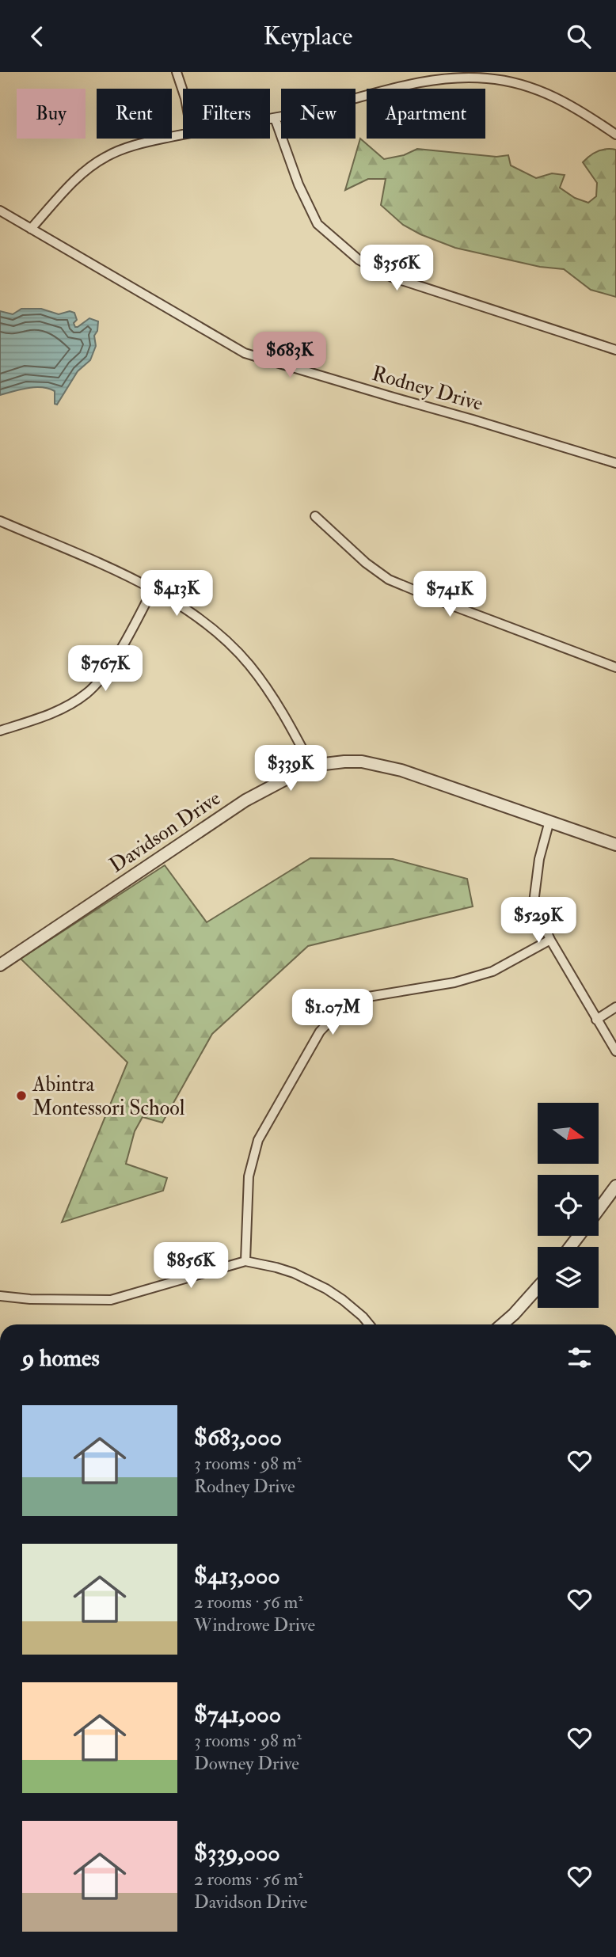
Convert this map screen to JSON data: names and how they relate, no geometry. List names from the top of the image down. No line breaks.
{"streets":{"street":["Rodney Drive","Davidson Drive"]},"places":["Abintra Montessori School"],"north":"right","page":{"header":"Keyplace","chip":["Buy","Rent","Filters","New","Apartment"],"price":["$356K","$683K","$413K","$741K","$767K","$339K","$529K","$1.07M","$856K"],"heading":"9 homes","list":[{"name":"$683,000","note":"3 rooms · 98 m² · Rodney Drive"},{"name":"$413,000","note":"2 rooms · 56 m² · Windrowe Drive"},{"name":"$741,000","note":"3 rooms · 98 m² · Downey Drive"},{"name":"$339,000","note":"2 rooms · 56 m² · Davidson Drive"}]}}
